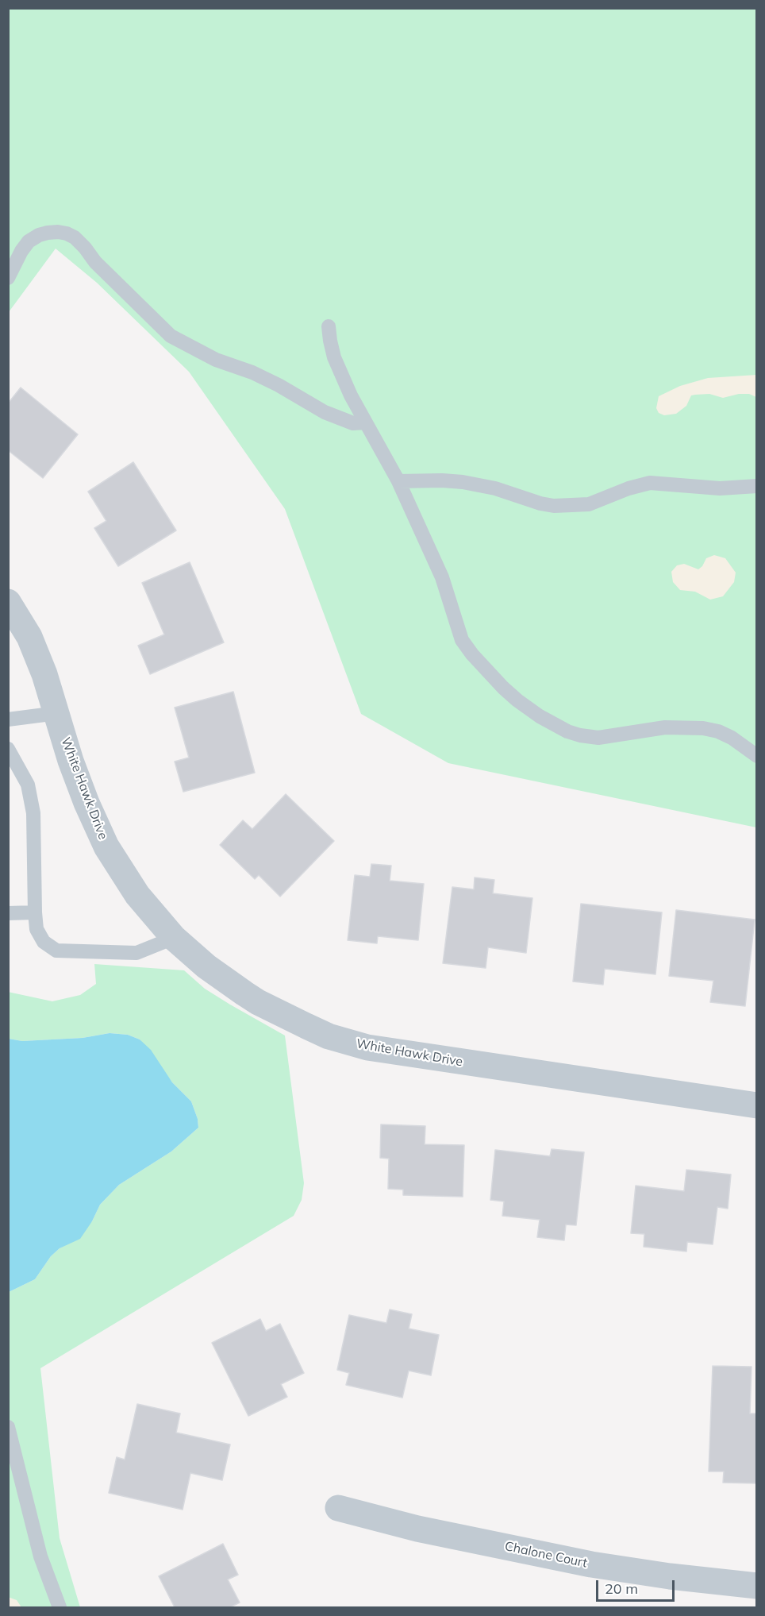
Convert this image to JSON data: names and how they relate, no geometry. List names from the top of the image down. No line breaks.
{"streets":{"street":["White Hawk Drive","Chalone Court"]},"scale_bar":"20 m"}
